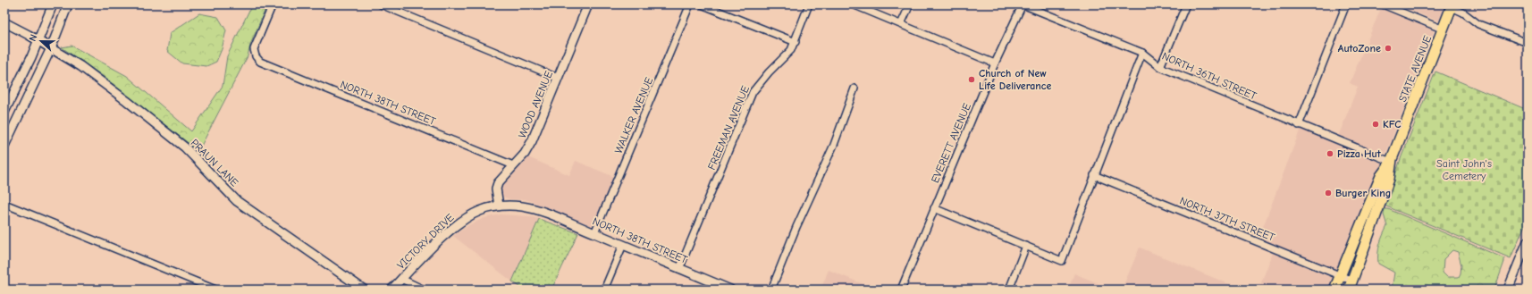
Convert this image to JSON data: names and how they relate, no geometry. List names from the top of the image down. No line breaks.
{"streets":{"main road":["STATE AVENUE","NORTH 38TH STREET","WOOD AVENUE","PRAUN LANE","VICTORY DRIVE"],"street":["NORTH 36TH STREET","WALKER AVENUE","FREEMAN AVENUE","EVERETT AVENUE","NORTH 37TH STREET"]},"crossings":[["STATE AVENUE","NORTH 36TH STREET"],["STATE AVENUE","NORTH 37TH STREET"],["NORTH 36TH STREET","EVERETT AVENUE"],["NORTH 38TH STREET","WOOD AVENUE"],["NORTH 38TH STREET","WALKER AVENUE"],["NORTH 38TH STREET","FREEMAN AVENUE"],["NORTH 38TH STREET","VICTORY DRIVE"],["WOOD AVENUE","VICTORY DRIVE"]],"parks":["Saint John's Cemetery"],"places":["AutoZone","Church of New Life Deliverance","KFC","Pizza Hut","Burger King"],"north":"left"}
